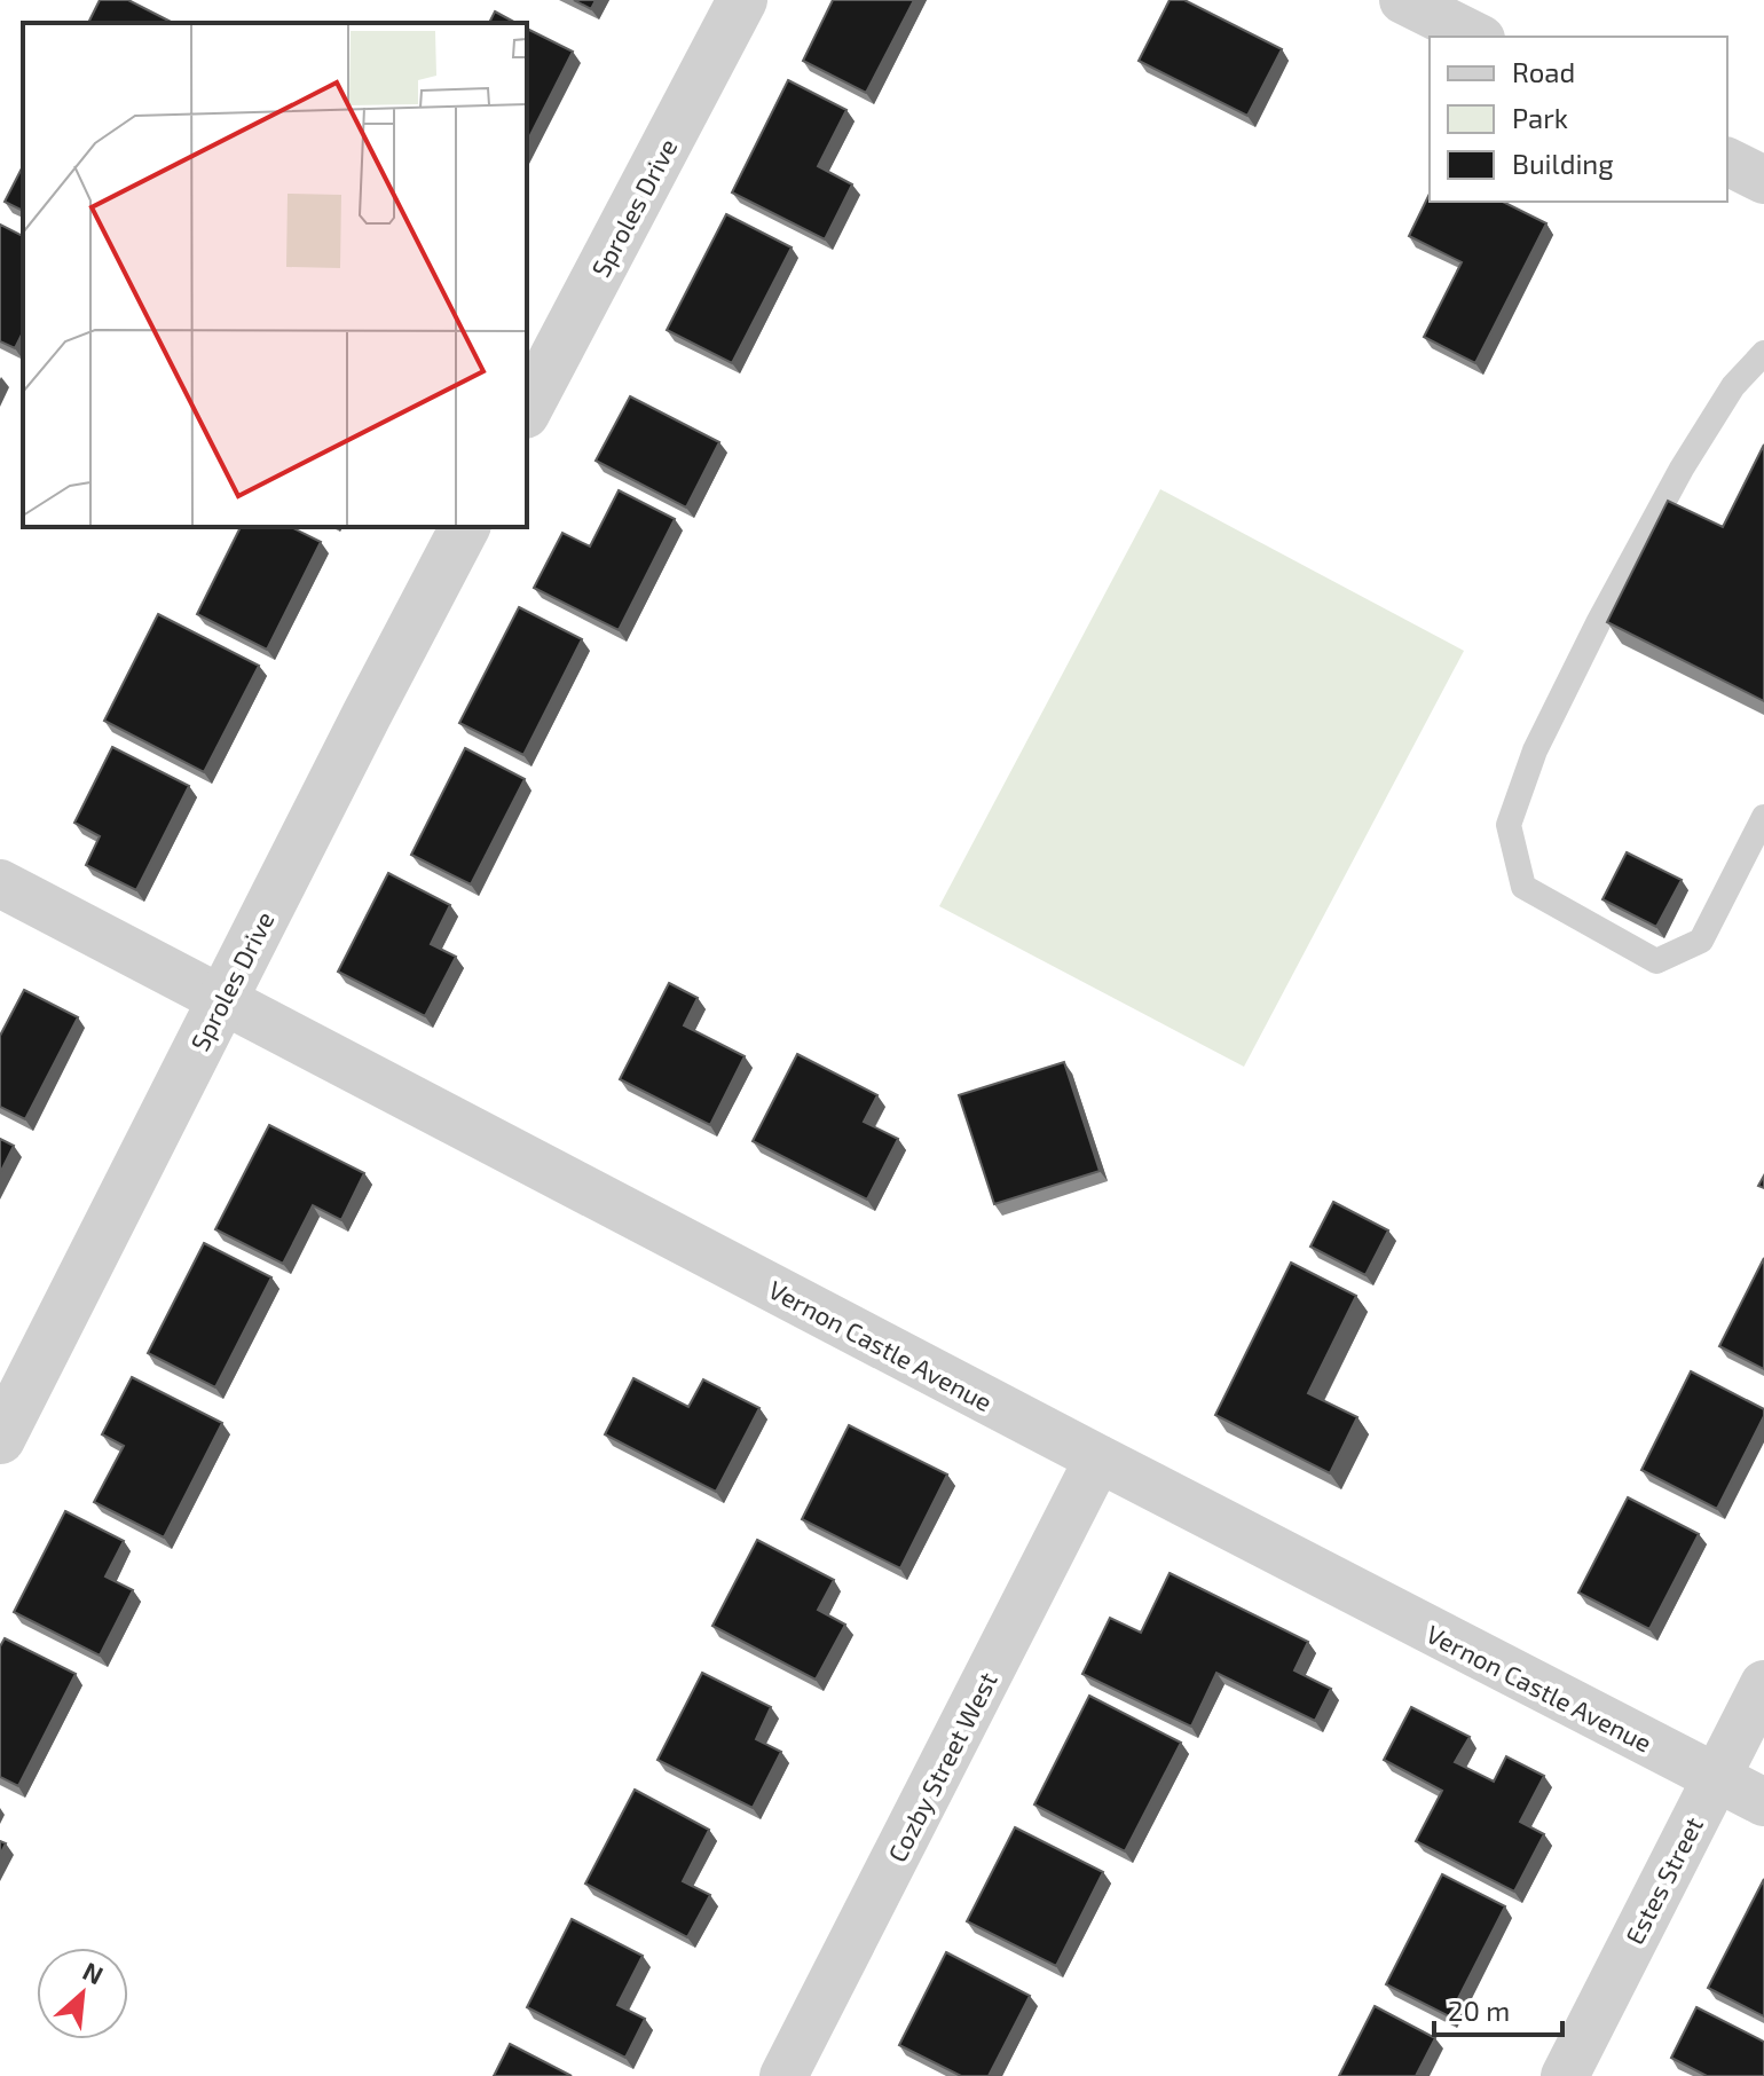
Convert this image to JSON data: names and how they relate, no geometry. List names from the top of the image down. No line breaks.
{"streets":{"street":["Sproles Drive","Vernon Castle Avenue","Cozby Street West","Estes Street"]},"crossings":[["Sproles Drive","Vernon Castle Avenue"],["Vernon Castle Avenue","Cozby Street West"],["Vernon Castle Avenue","Estes Street"]],"legend":["Road","Park","Building"],"scale_bar":"20 m","north":"top right"}
